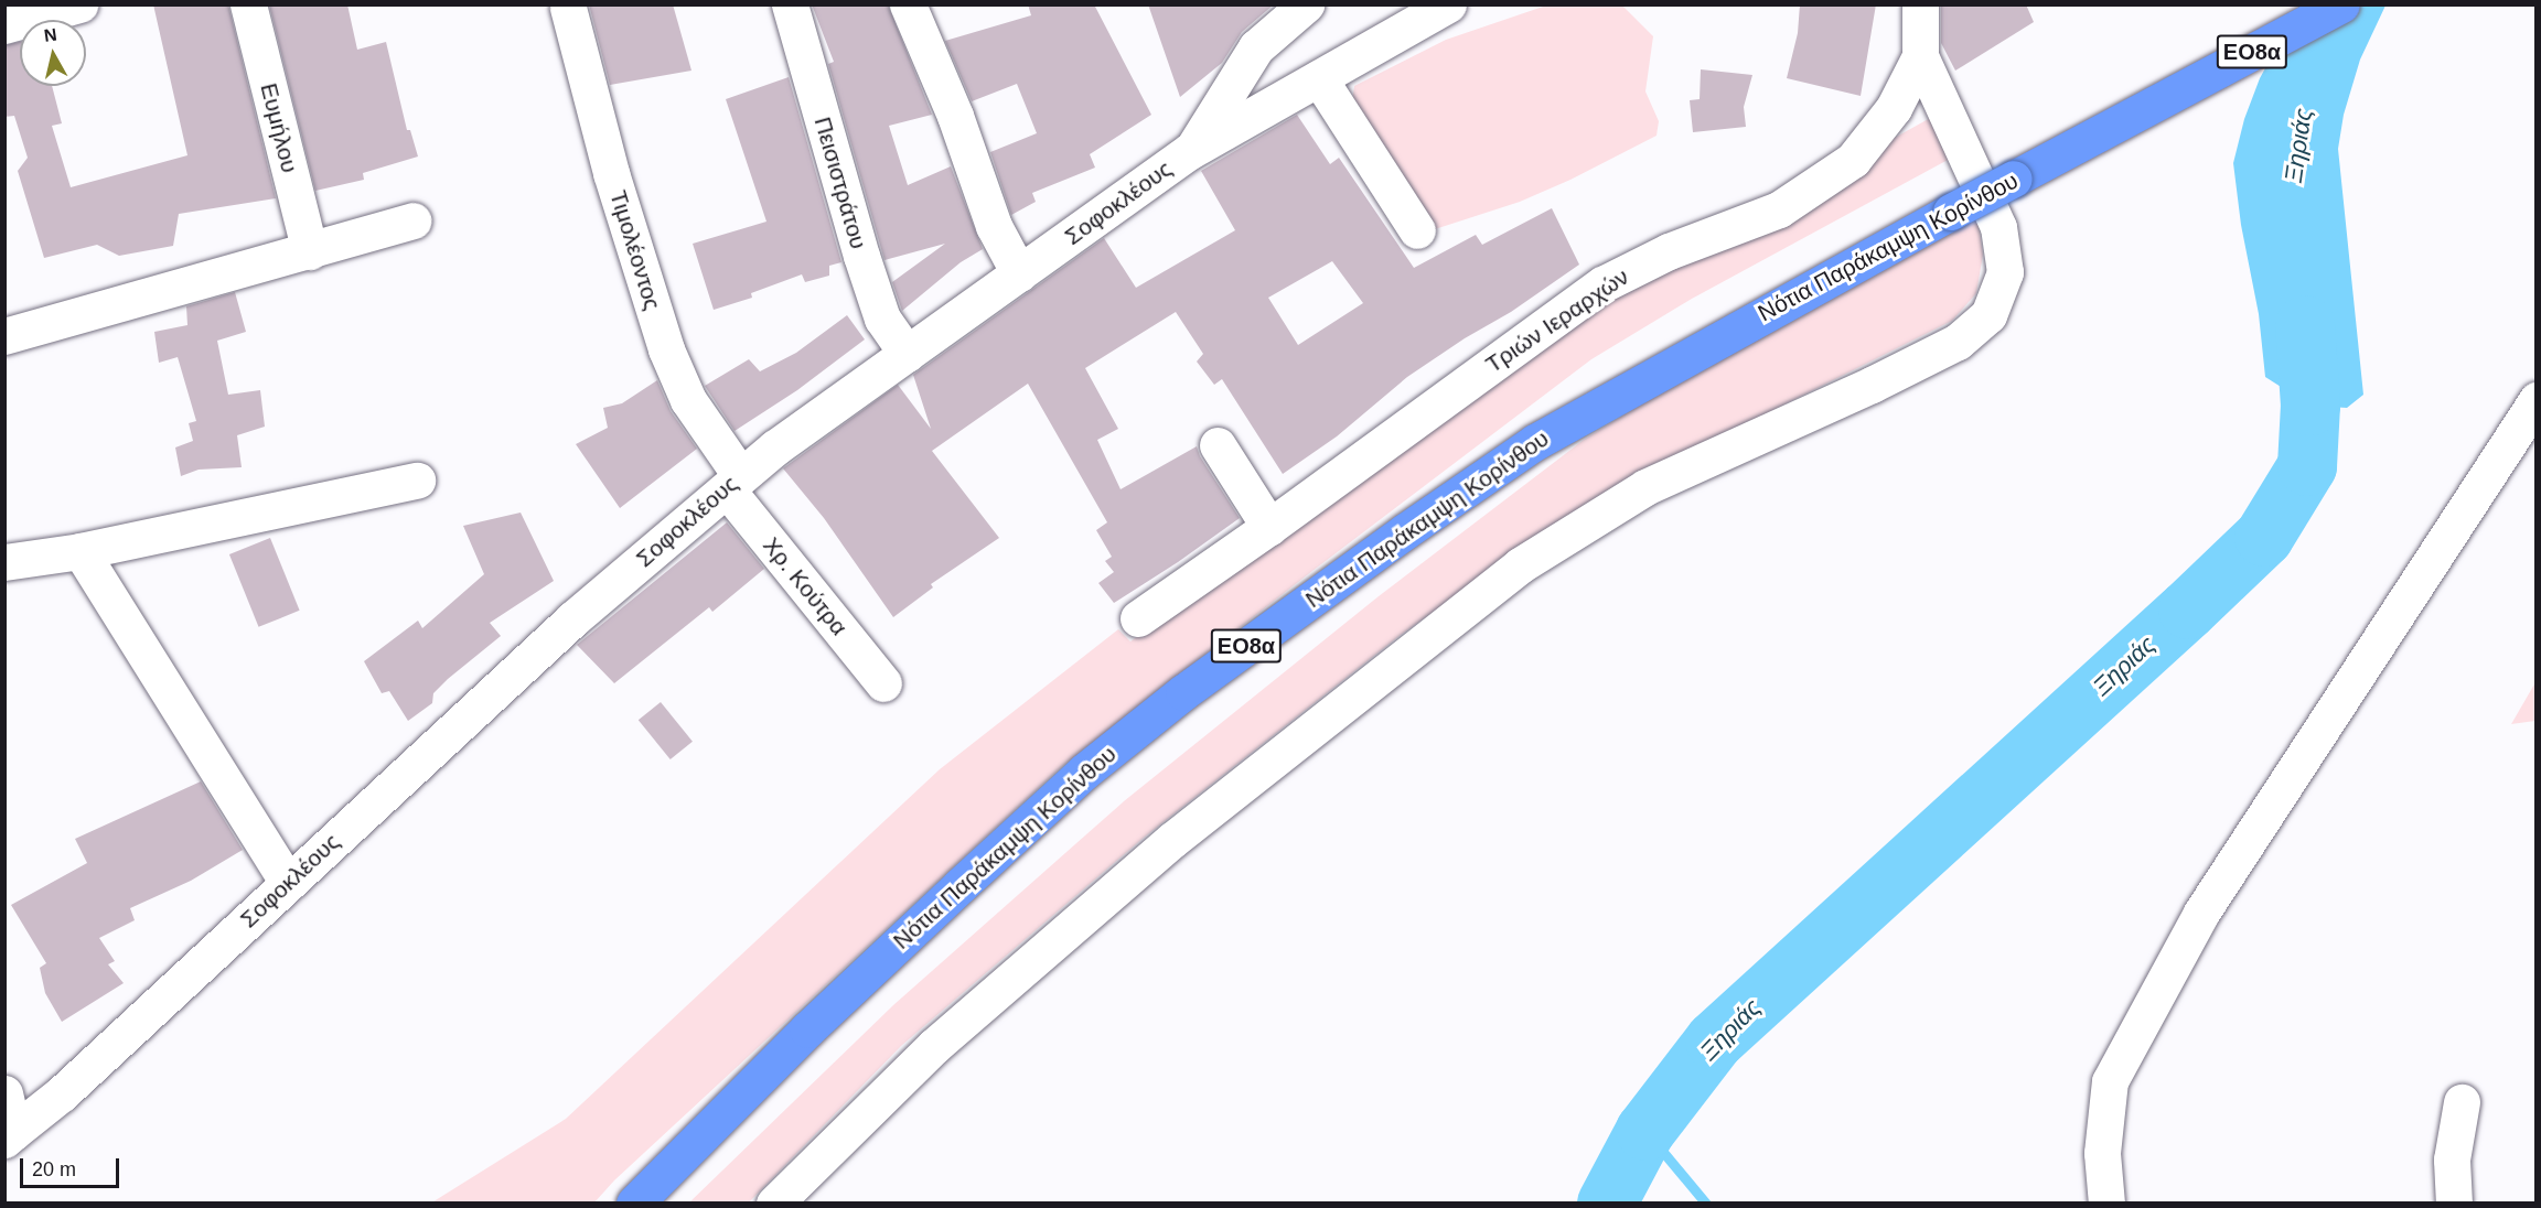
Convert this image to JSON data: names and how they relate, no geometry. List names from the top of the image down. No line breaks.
{"streets":{"highway":["ΕΟ8α","Νότια Παράκαμψη Κορίνθου"],"street":["Ευμήλου","Πεισιστράτου","Σοφοκλέους","Τιμολέοντος","Τριών Ιεραρχών","Χρ. Κούτρα"]},"crossings":[["Πεισιστράτου","Σοφοκλέους"],["Σοφοκλέους","Τιμολέοντος"],["Σοφοκλέους","Χρ. Κούτρα"],["Τιμολέοντος","Χρ. Κούτρα"]],"water":["Ξηριάς"],"scale_bar":"20 m","north":"top"}
